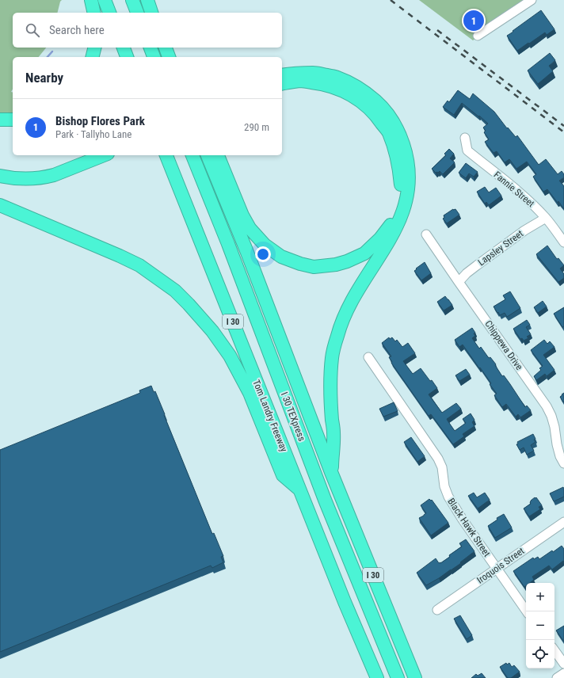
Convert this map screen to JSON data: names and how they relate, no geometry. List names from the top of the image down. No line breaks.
{"streets":{"highway":["I 30","Tom Landry Freeway","I 30 TEXpress"],"street":["Fannie Street","Lapsley Street","Chippewa Drive","Black Hawk Street","Iroquois Street"]},"crossings":[["Fannie Street","Lapsley Street"],["Lapsley Street","Chippewa Drive"],["Black Hawk Street","Iroquois Street"]],"page":{"pins":"1","search":"Search here","heading":"Nearby","list":[{"mark":"1","name":"Bishop Flores Park","note":"Park · Tallyho Lane","value":"290 m"}],"map_buttons":["+","−"]}}
